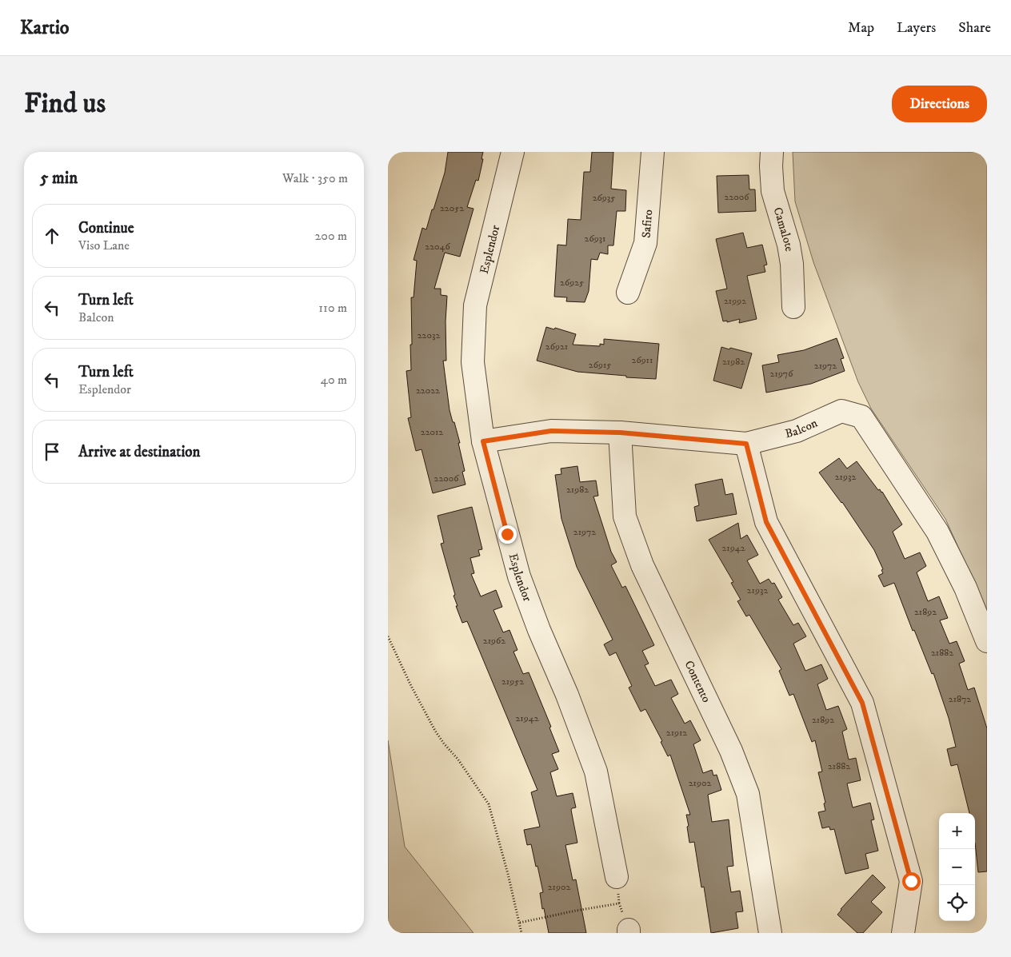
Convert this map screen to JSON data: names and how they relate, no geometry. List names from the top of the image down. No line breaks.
{"streets":{"street":["Safiro","Camalote","Esplendor","Balcon","Contento"]},"crossings":[["Esplendor","Balcon"],["Balcon","Contento"]],"house_numbers":["22006","26935","22052","26931","22046","26925","21992","22032","26921","26911","21982","26915","21972","21976","22022","22012","21932","22006","21982","21972","21942","21932","21892","21962","21882","21952","21872","21942","21892","21912","21882","21902","21902"],"page":{"header":"Kartio","nav":["Map","Layers","Share"],"buttons":"Directions","title":"Find us","heading":["5 min","Walk · 350 m"],"list":[["Continue","Viso Lane","200 m"],["Turn left","Balcon","110 m"],["Turn left","Esplendor","40 m"],"Arrive at destination"],"map_buttons":["+","−"]}}
